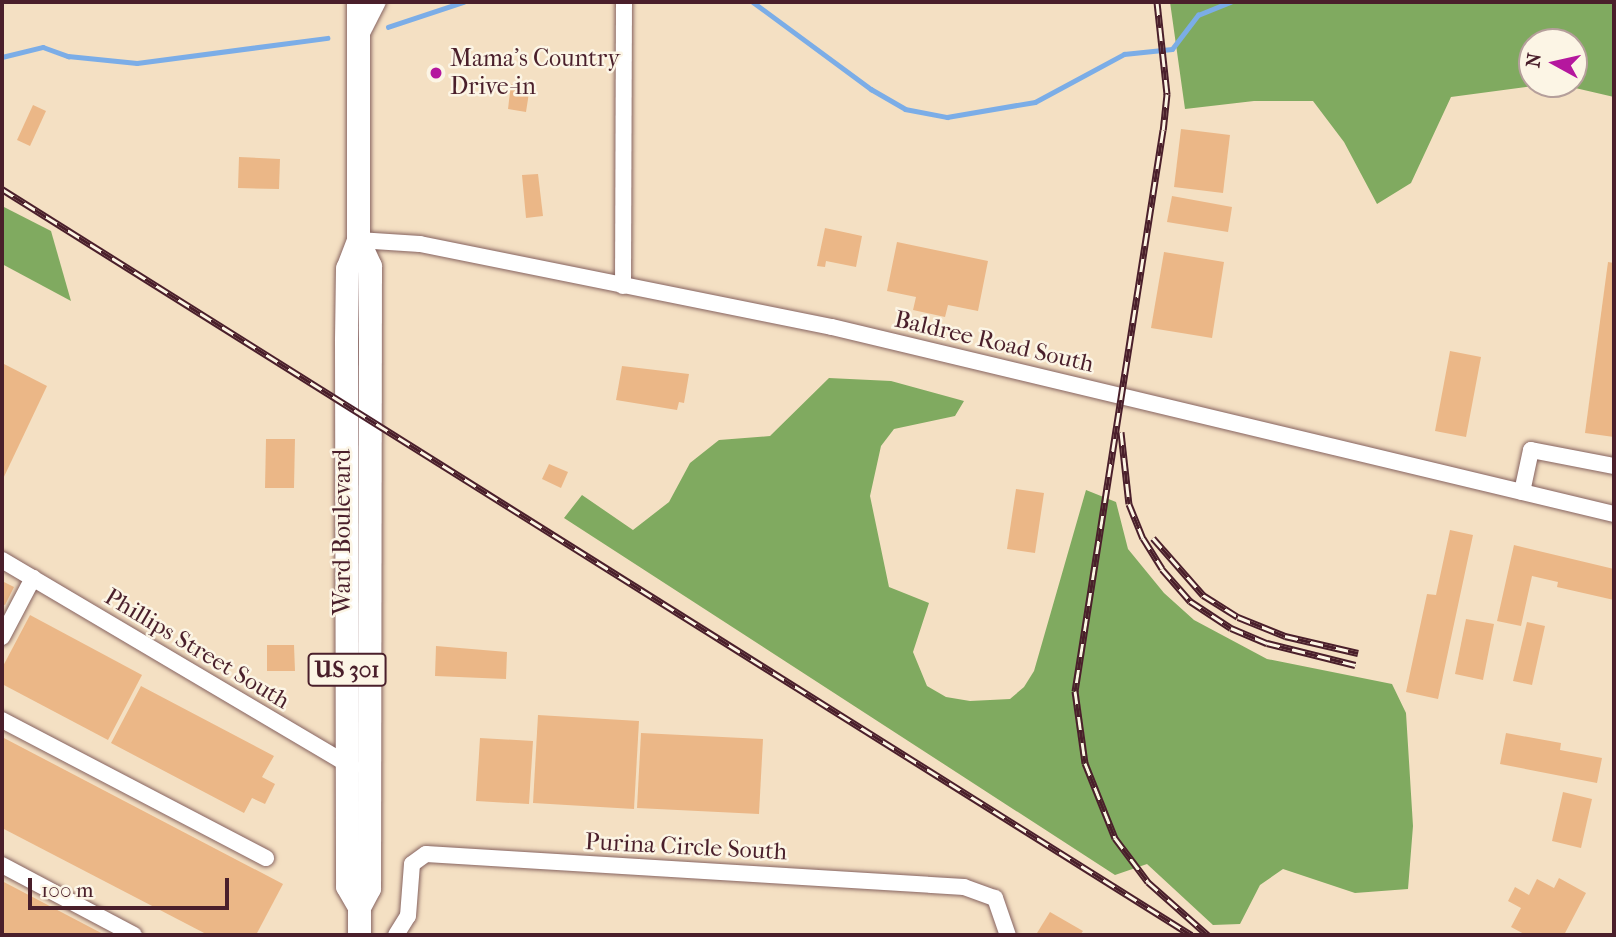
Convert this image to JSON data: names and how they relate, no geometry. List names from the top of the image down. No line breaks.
{"streets":{"highway":["Ward Boulevard","US 301"],"street":["Baldree Road South","Phillips Street South","Purina Circle South"]},"crossings":[["Baldree Road South","Ward Boulevard"],["Ward Boulevard","Phillips Street South"]],"places":["Mama's Country Drive-in"],"scale_bar":"100 m","north":"left"}
